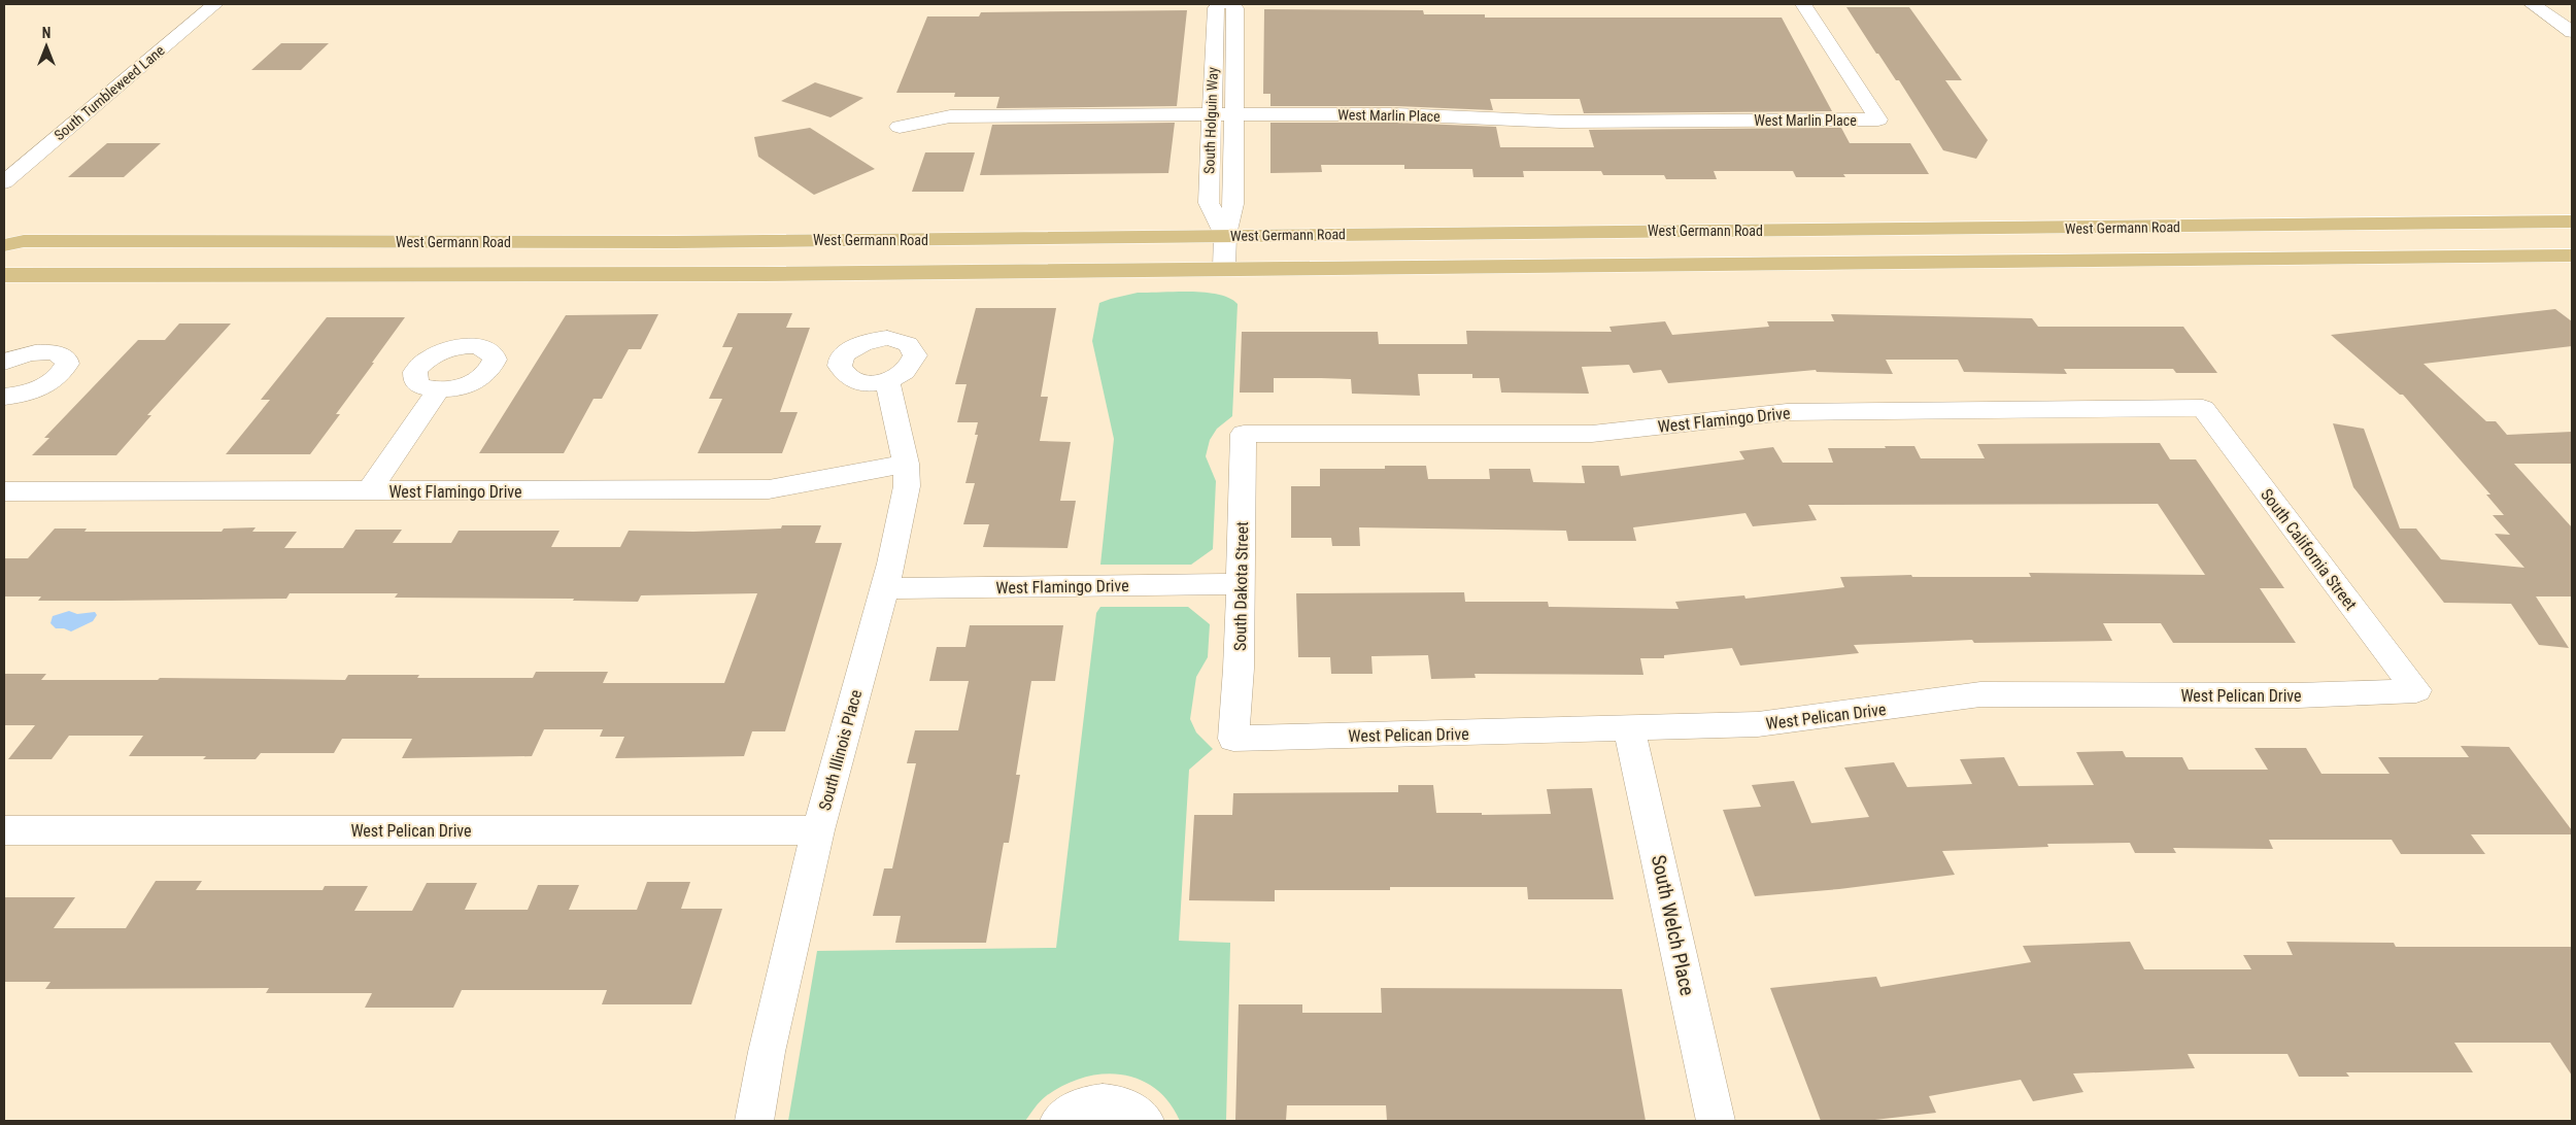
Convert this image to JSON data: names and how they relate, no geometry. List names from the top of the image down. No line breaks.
{"streets":{"main road":["West Germann Road"],"street":["South Tumbleweed Lane","West Marlin Place","South Holguin Way","West Flamingo Drive","South California Street","South Dakota Street","West Pelican Drive","South Illinois Place","South Welch Place"]},"crossings":[["West Marlin Place","South Holguin Way"],["South Holguin Way","West Germann Road"],["West Flamingo Drive","South California Street"],["West Flamingo Drive","South Dakota Street"],["West Flamingo Drive","South Illinois Place"],["South California Street","West Pelican Drive"],["South Dakota Street","West Pelican Drive"],["West Pelican Drive","South Illinois Place"],["West Pelican Drive","South Welch Place"]],"north":"top"}
